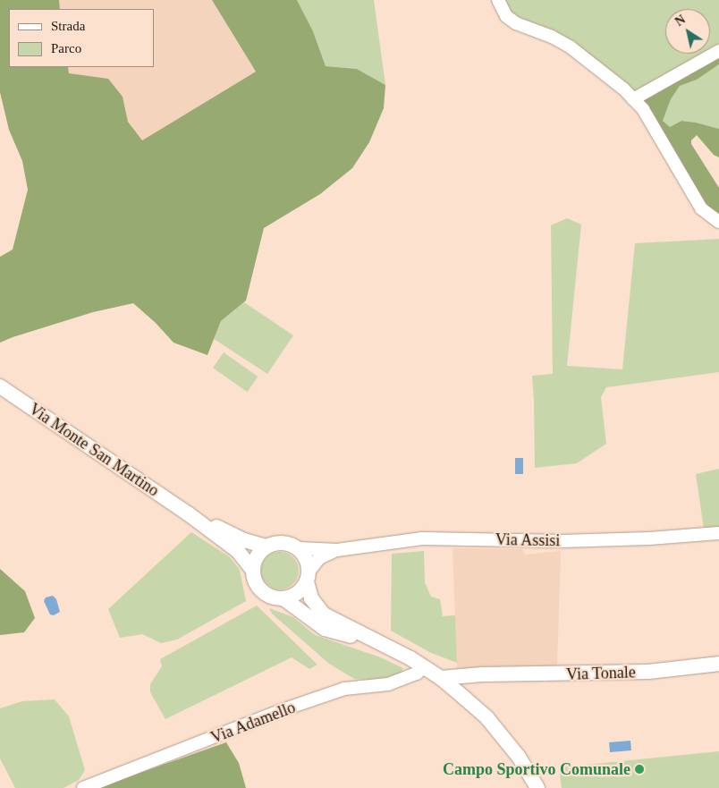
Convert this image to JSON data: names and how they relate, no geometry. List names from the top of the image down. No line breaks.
{"streets":{"street":["Via Monte San Martino","Via Assisi","Via Tonale","Via Adamello"]},"crossings":[["Via Monte San Martino","Via Assisi"],["Via Monte San Martino","Via Tonale"],["Via Monte San Martino","Via Adamello"]],"places":["Campo Sportivo Comunale"],"legend":["Strada","Parco"],"north":"top left"}
